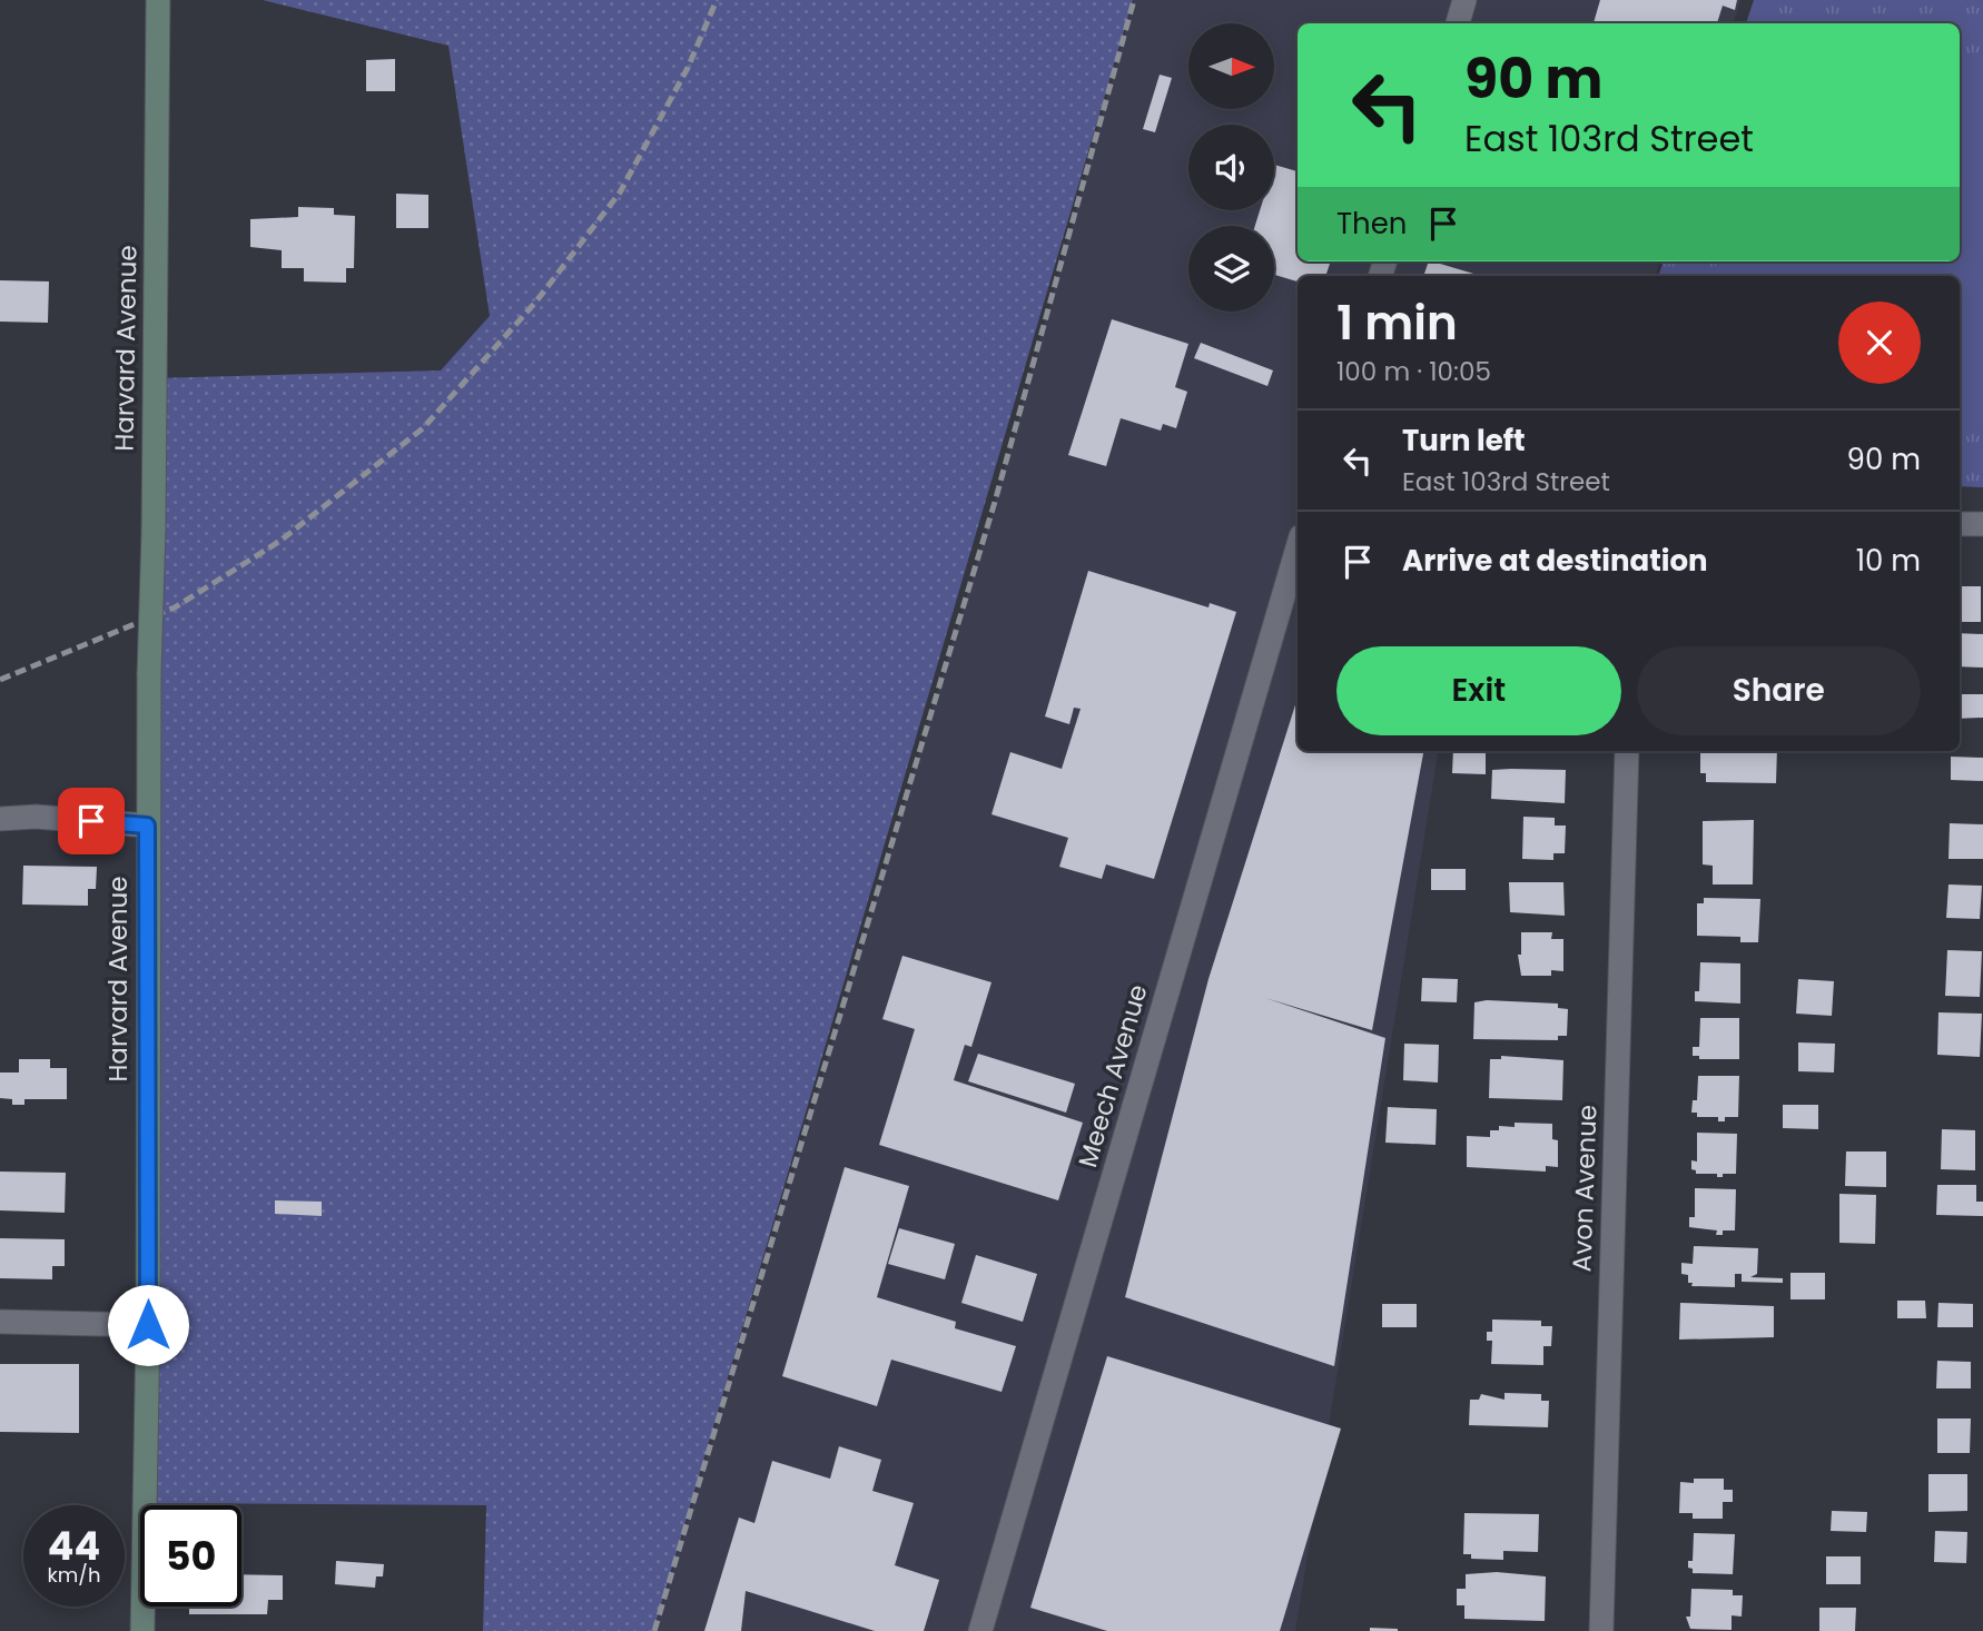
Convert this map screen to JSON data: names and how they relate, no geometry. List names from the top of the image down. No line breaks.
{"streets":{"main road":["Harvard Avenue"],"street":["Meech Avenue","Avon Avenue"]},"north":"right","page":{"turn":["90 m","East 103rd Street"],"then":"Then","heading":["1 min","100 m · 10:05"],"list":[{"name":"Turn left","note":"East 103rd Street","value":"90 m"},{"name":"Arrive at destination","value":"10 m"}],"buttons":["Exit","Share"],"speed":"44 km/h","limit":"50"}}
